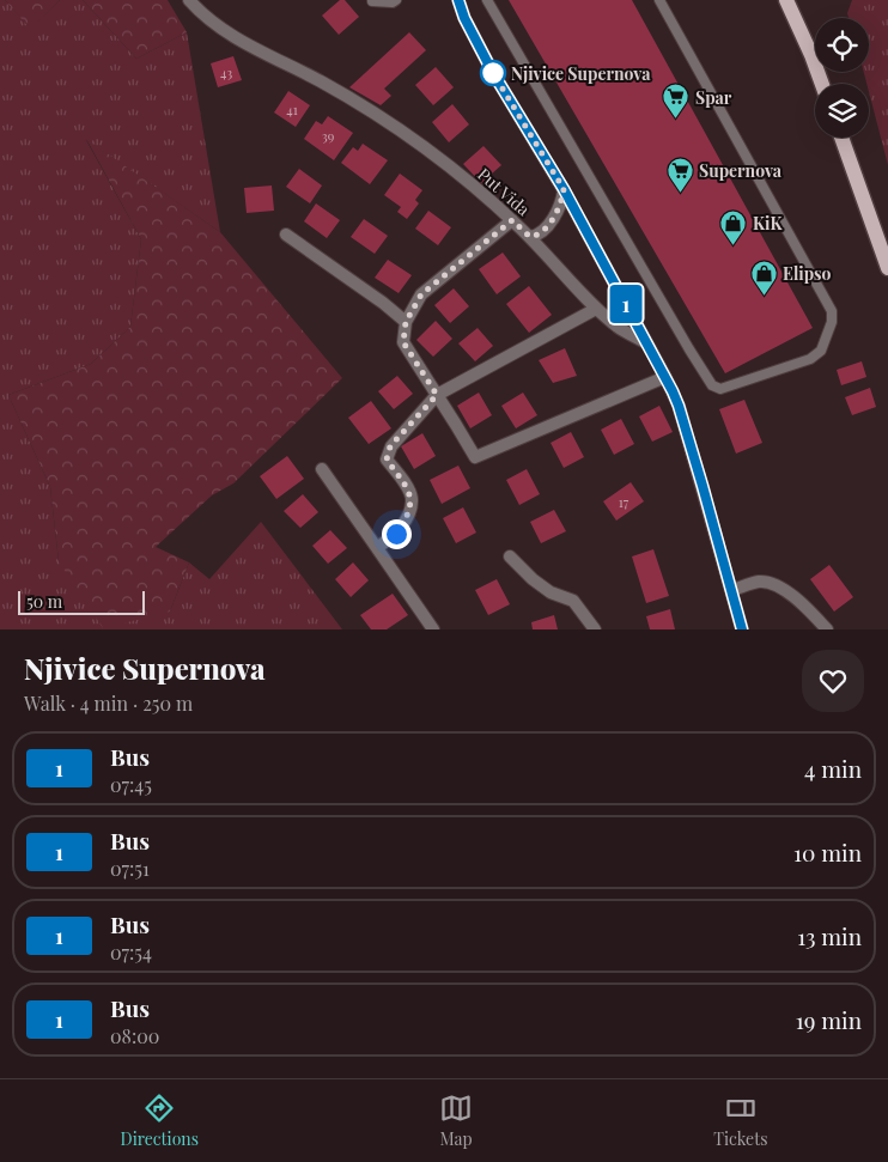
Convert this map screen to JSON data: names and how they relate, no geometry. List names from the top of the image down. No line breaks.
{"streets":{"street":["Put Vida"]},"places":{"other":["Njivice Supernova"],"supermarket":["Spar","Supernova"],"shop":["KiK","Elipso"]},"lines":["bus line 1"],"house_numbers":["43","41","39","17"],"scale_bar":"50 m","page":{"on_map":"1","scale":"50 m","heading":["Njivice Supernova","Walk · 4 min · 250 m"],"list":[{"mark":"1","name":"Bus","note":"07:45","value":"4 min"},{"mark":"1","name":"Bus","note":"07:51","value":"10 min"},{"mark":"1","name":"Bus","note":"07:54","value":"13 min"},{"mark":"1","name":"Bus","note":"08:00","value":"19 min"}],"tabs":["Directions","Map","Tickets"]}}
